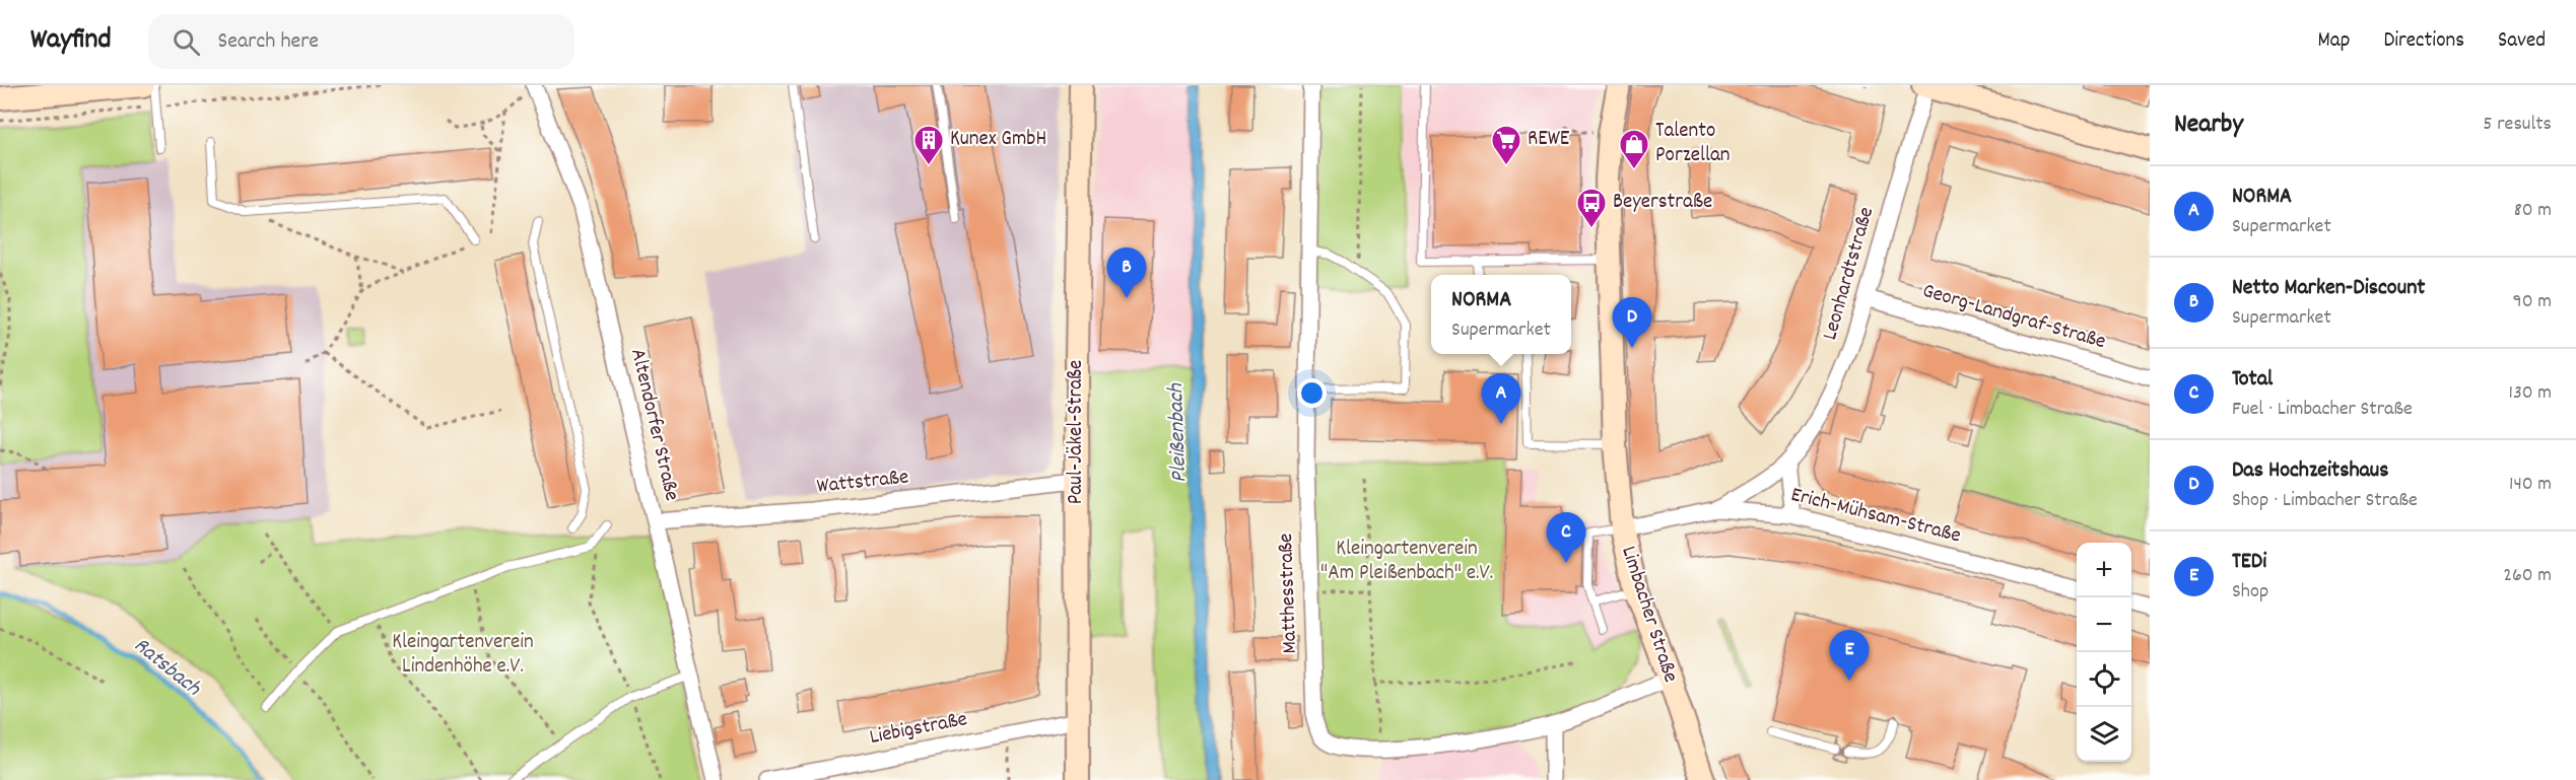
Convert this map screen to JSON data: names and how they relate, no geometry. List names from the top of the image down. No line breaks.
{"streets":{"street":["Leonhardtstraße","Georg-Landgraf-Straße","Altendorfer Straße","Paul-Jäkel-Straße","Wattstraße","Erich-Mühsam-Straße","Matthesstraße","Limbacher Straße","Liebigstraße"]},"crossings":[["Leonhardtstraße","Georg-Landgraf-Straße"],["Leonhardtstraße","Erich-Mühsam-Straße"],["Altendorfer Straße","Wattstraße"],["Paul-Jäkel-Straße","Wattstraße"],["Paul-Jäkel-Straße","Liebigstraße"],["Erich-Mühsam-Straße","Limbacher Straße"],["Matthesstraße","Limbacher Straße"]],"water":["Pleißenbach","Ratsbach"],"parks":["Kleingartenverein \"Am Pleißenbach\" e.V.","Kleingartenverein Lindenhöhe e.V."],"places":{"building":["Kunex GmbH"],"supermarket":["REWE"],"shop":["Talento Porzellan"],"bus stop":["Beyerstraße"]},"page":{"header":"Wayfind","search":"Search here","nav":["Map","Directions","Saved"],"heading":["Nearby","5 results"],"list":[{"mark":"A","name":"NORMA","note":"Supermarket","value":"80 m"},{"mark":"B","name":"Netto Marken-Discount","note":"Supermarket","value":"90 m"},{"mark":"C","name":"Total","note":"Fuel · Limbacher Straße","value":"130 m"},{"mark":"D","name":"Das Hochzeitshaus","note":"Shop · Limbacher Straße","value":"140 m"},{"mark":"E","name":"TEDi","note":"Shop","value":"260 m"}],"pins":["B","D","A","C","E"],"popup":["NORMA","Supermarket"],"map_buttons":["+","−"]}}
